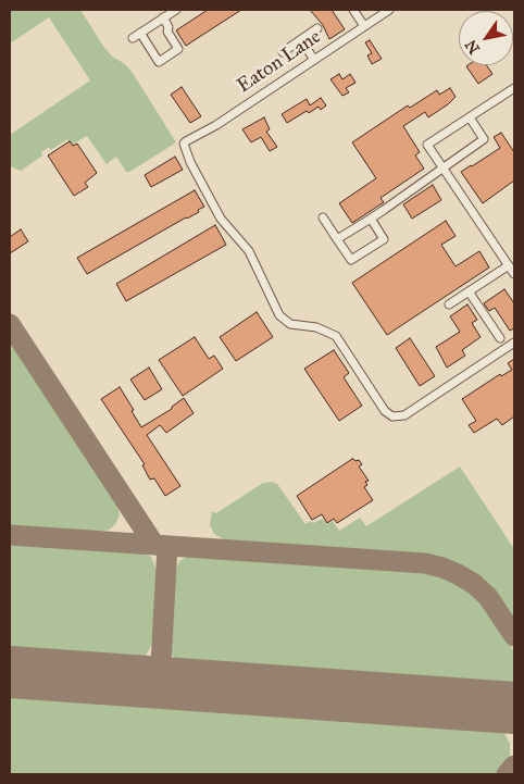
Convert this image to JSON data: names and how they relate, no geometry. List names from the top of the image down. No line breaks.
{"streets":{"street":["Eaton Lane"]},"north":"bottom left"}
